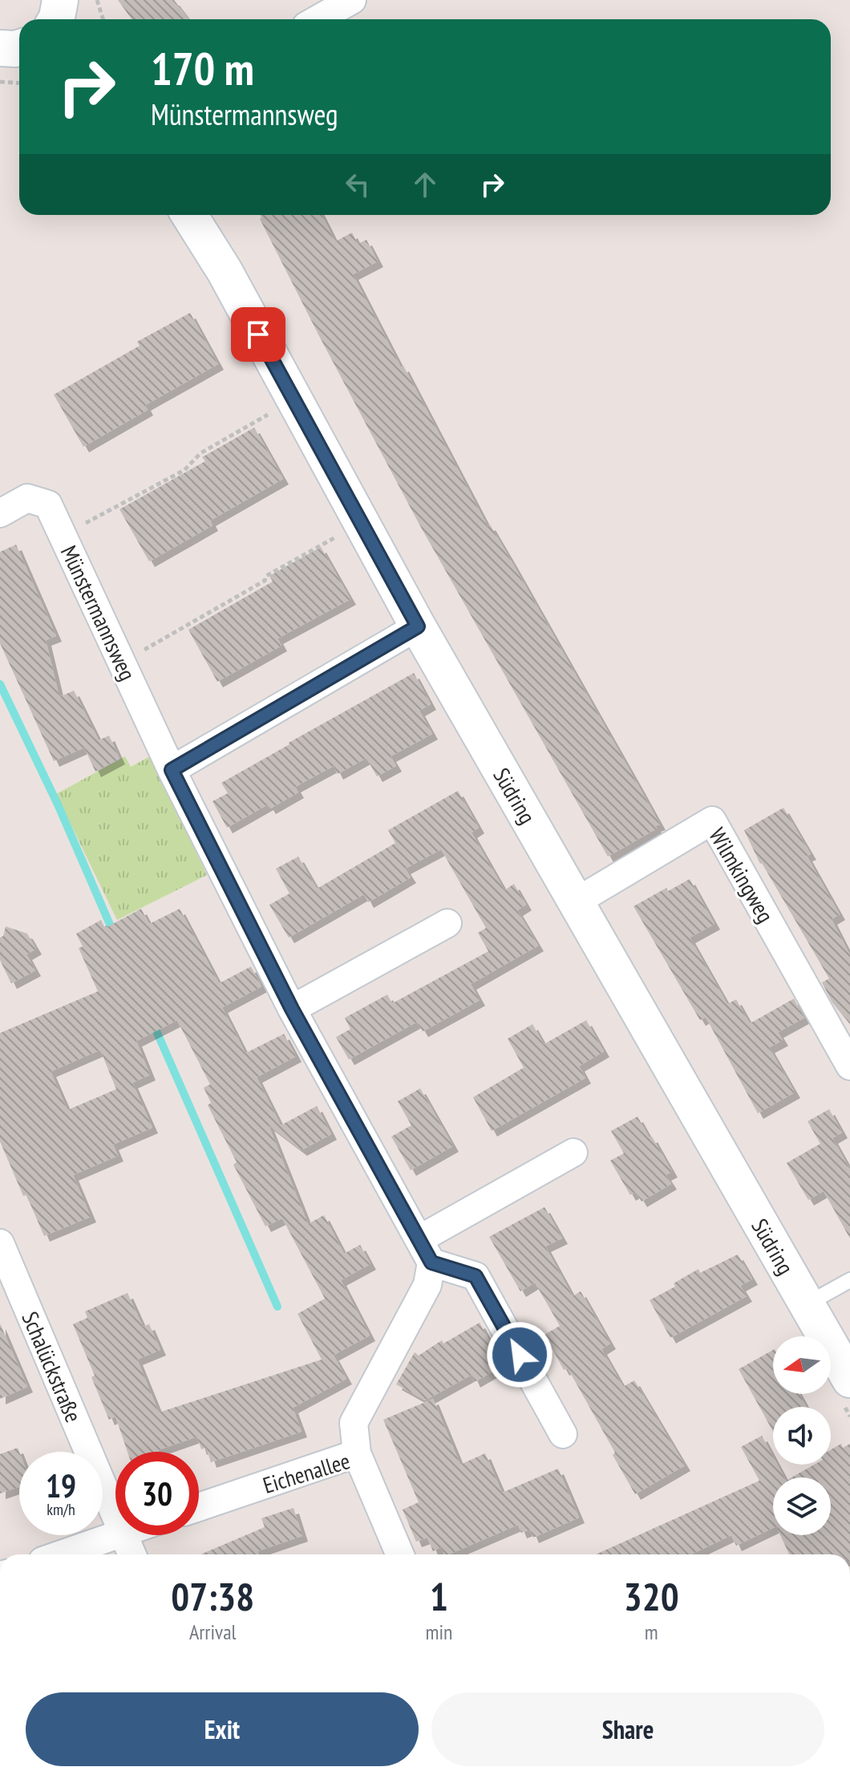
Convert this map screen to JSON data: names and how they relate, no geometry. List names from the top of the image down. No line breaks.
{"streets":{"street":["Münstermannsweg","Südring","Wilmkingweg","Schalückstraße","Eichenallee"]},"crossings":[["Südring","Wilmkingweg"]],"north":"left","page":{"turn":["170 m","Münstermannsweg"],"speed":"19 km/h","limit":"30","eta":["07:38","Arrival","1","min","320","m"],"buttons":["Exit","Share"]}}
